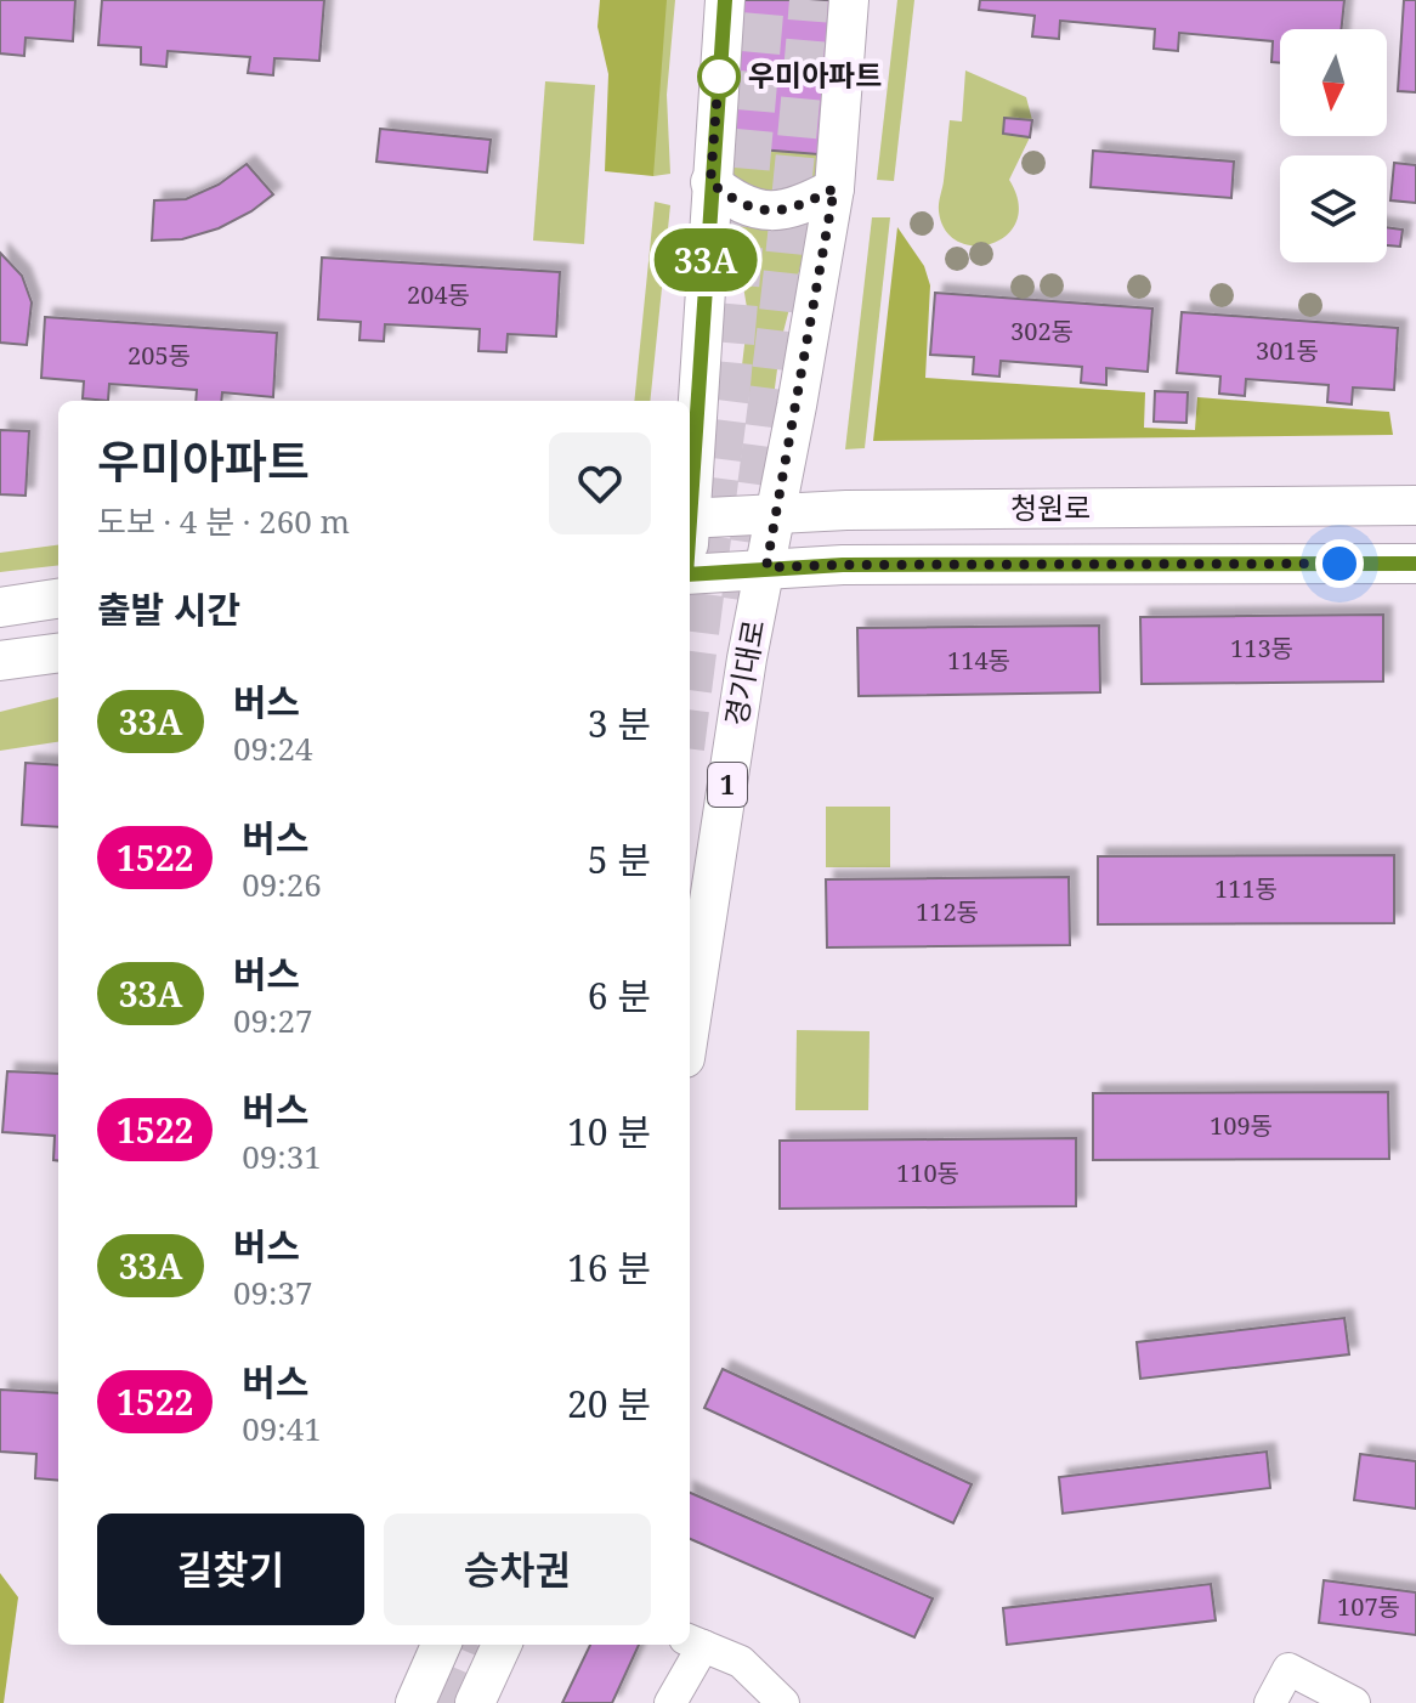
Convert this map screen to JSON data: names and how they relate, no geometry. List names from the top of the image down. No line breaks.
{"streets":{"main road":["청원로","경기대로","1"]},"crossings":[["청원로","경기대로"]],"places":["우미아파트"],"lines":["bus line 33A"],"house_numbers":["204동","302동","301동","205동","113동","114동","111동","112동","109동","110동","107동"],"north":"bottom","page":{"on_map":"33A","heading":[["우미아파트","도보 · 4 분 · 260 m"],"출발 시간"],"list":[{"mark":"33A","name":"버스","note":"09:24","value":"3 분"},{"mark":"1522","name":"버스","note":"09:26","value":"5 분"},{"mark":"33A","name":"버스","note":"09:27","value":"6 분"},{"mark":"1522","name":"버스","note":"09:31","value":"10 분"},{"mark":"33A","name":"버스","note":"09:37","value":"16 분"},{"mark":"1522","name":"버스","note":"09:41","value":"20 분"}],"buttons":["길찾기","승차권"]}}
